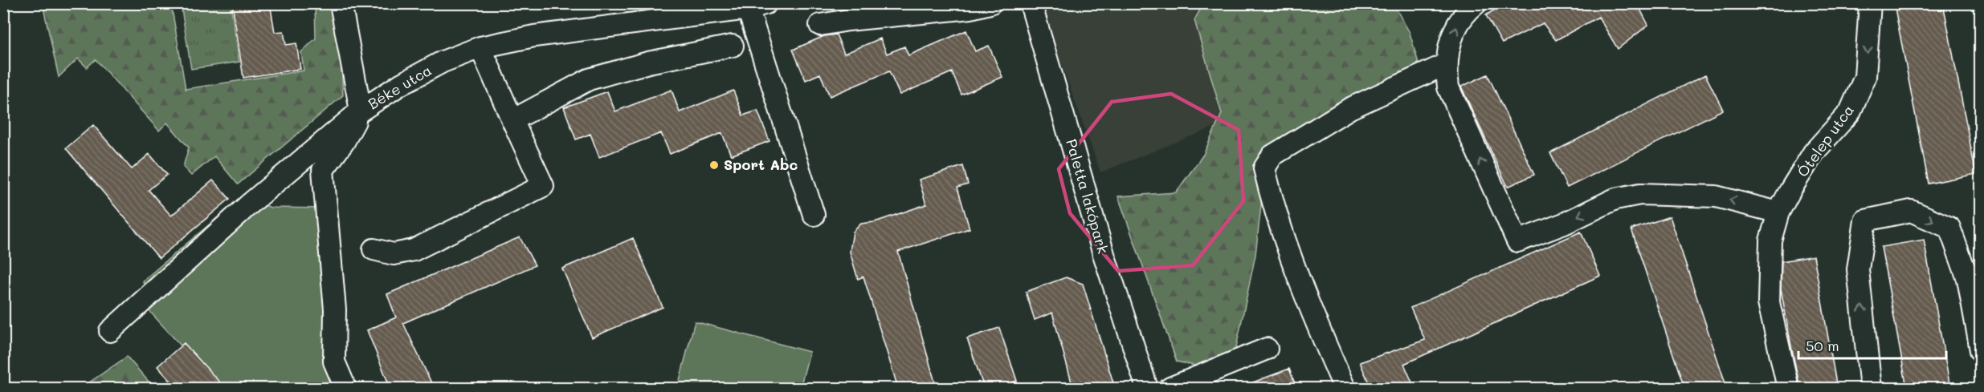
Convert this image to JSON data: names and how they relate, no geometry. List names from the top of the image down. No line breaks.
{"streets":{"street":["Béke utca","Ótelep utca","Paletta lakópark"]},"one_way":["Ótelep utca"],"places":["Sport Abc"],"scale_bar":"50 m"}
